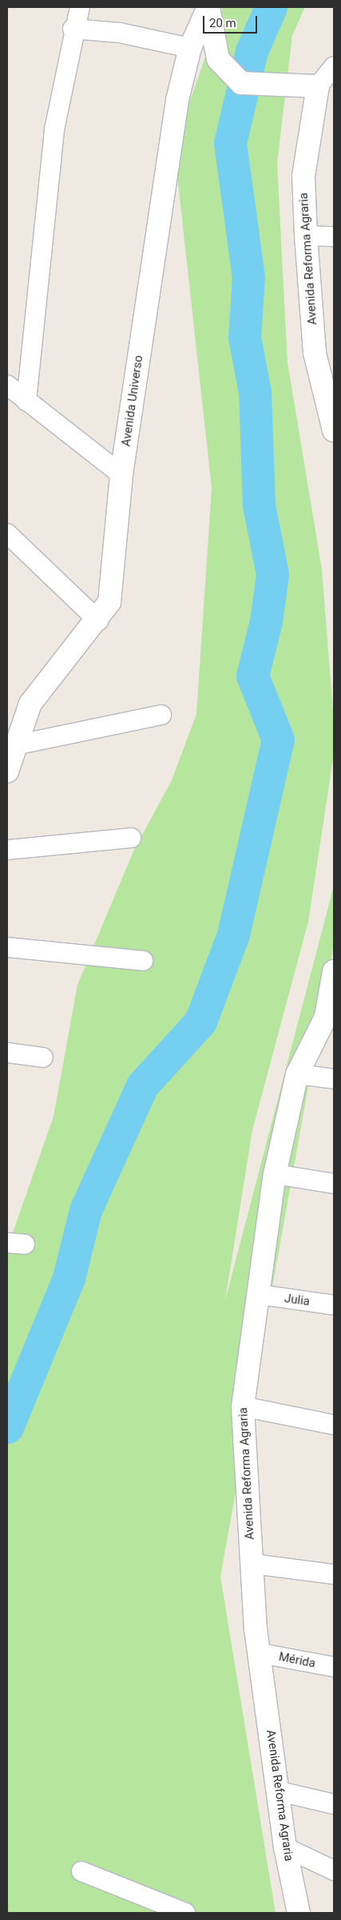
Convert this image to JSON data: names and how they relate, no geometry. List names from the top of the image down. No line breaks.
{"streets":{"street":["Avenida Reforma Agraria","Avenida Universo","Julia","Mérida"]},"crossings":[["Avenida Reforma Agraria","Julia"],["Avenida Reforma Agraria","Mérida"]],"scale_bar":"20 m"}
